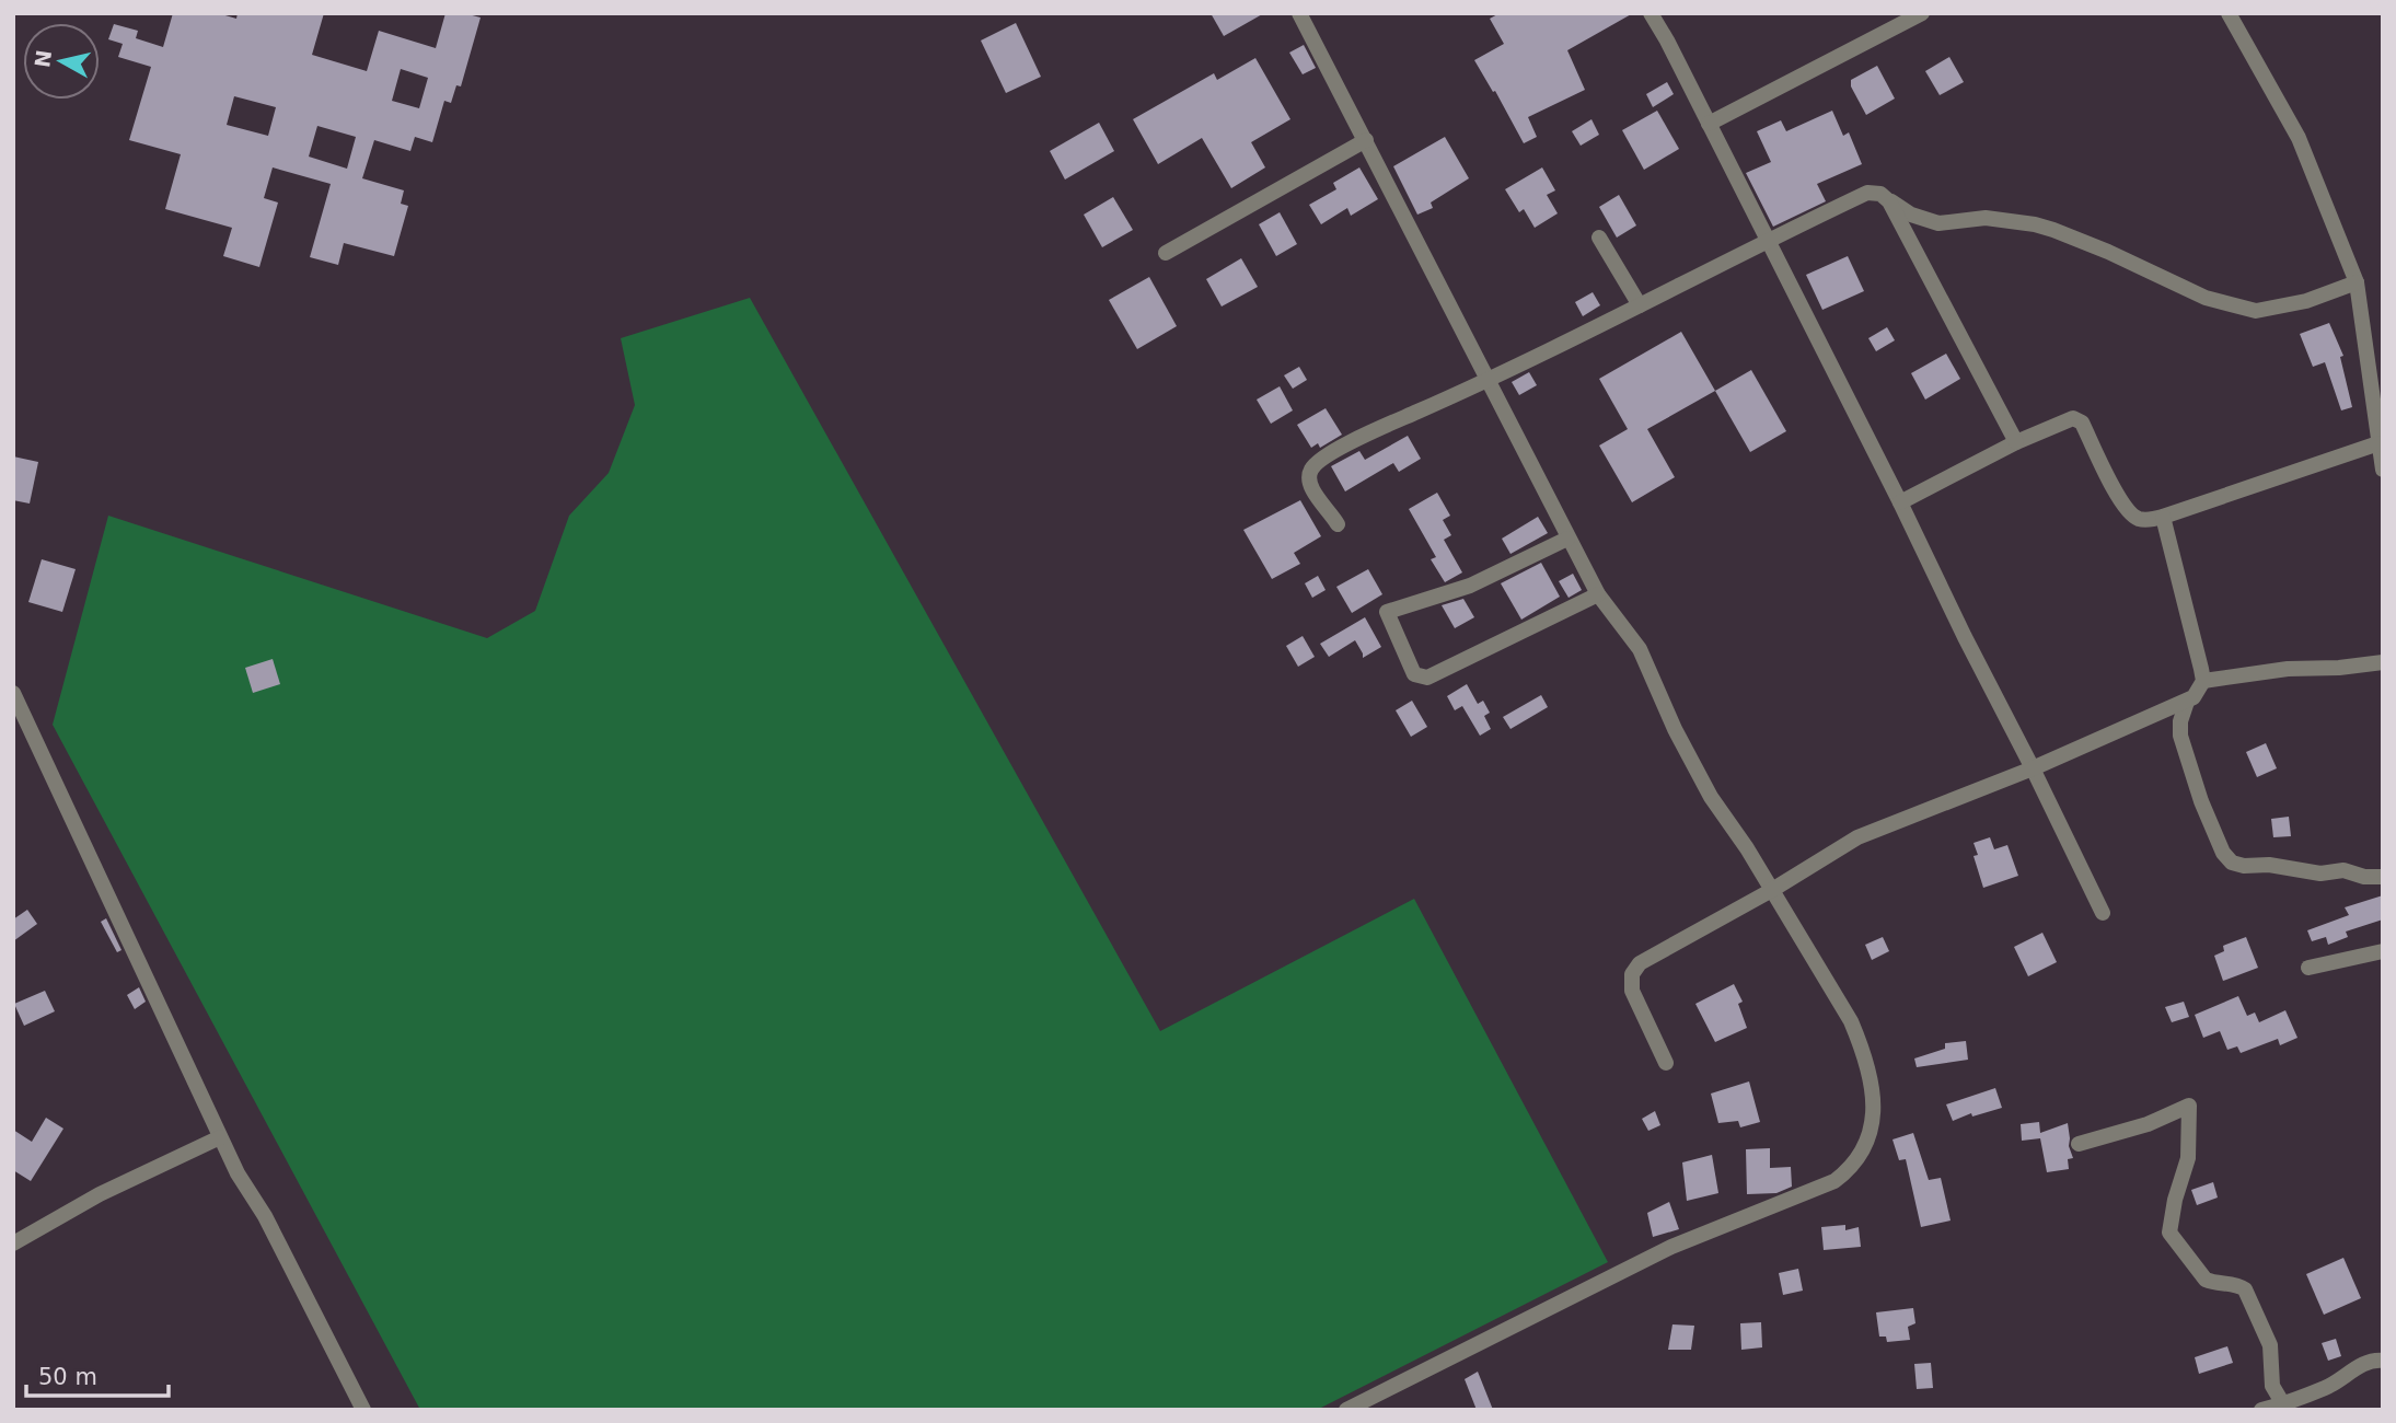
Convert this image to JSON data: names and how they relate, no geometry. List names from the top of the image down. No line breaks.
{"scale_bar":"50 m","north":"left"}
